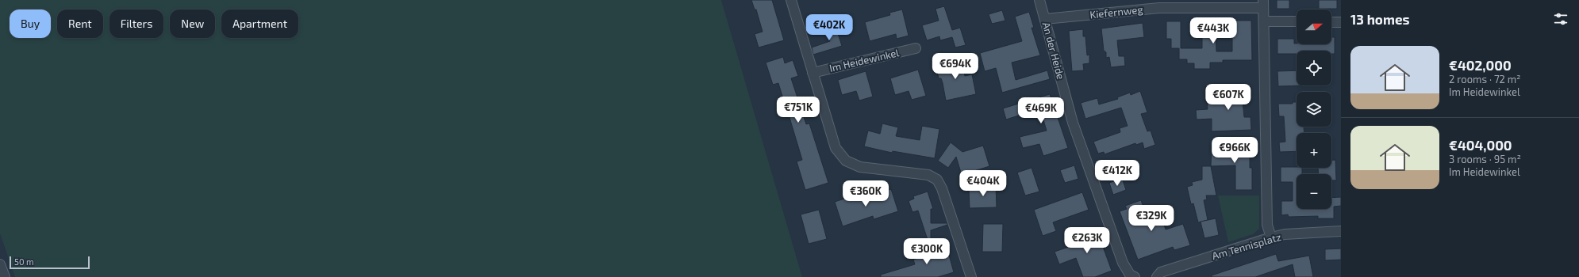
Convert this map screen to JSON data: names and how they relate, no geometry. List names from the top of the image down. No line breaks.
{"streets":{"street":["Kiefernweg","An der Heide","Im Heidewinkel","Am Tennisplatz"]},"crossings":[["Kiefernweg","An der Heide"]],"scale_bar":"50 m","north":"right","page":{"heading":"13 homes","map_buttons":["+","−"],"chip":["Buy","Rent","Filters","New","Apartment"],"price":["€402K","€443K","€694K","€607K","€751K","€469K","€966K","€412K","€404K","€360K","€329K","€263K","€300K"],"list":[{"name":"€402,000","note":"2 rooms · 72 m² · Im Heidewinkel"},{"name":"€404,000","note":"3 rooms · 95 m² · Im Heidewinkel"}],"scale":"50 m"}}
